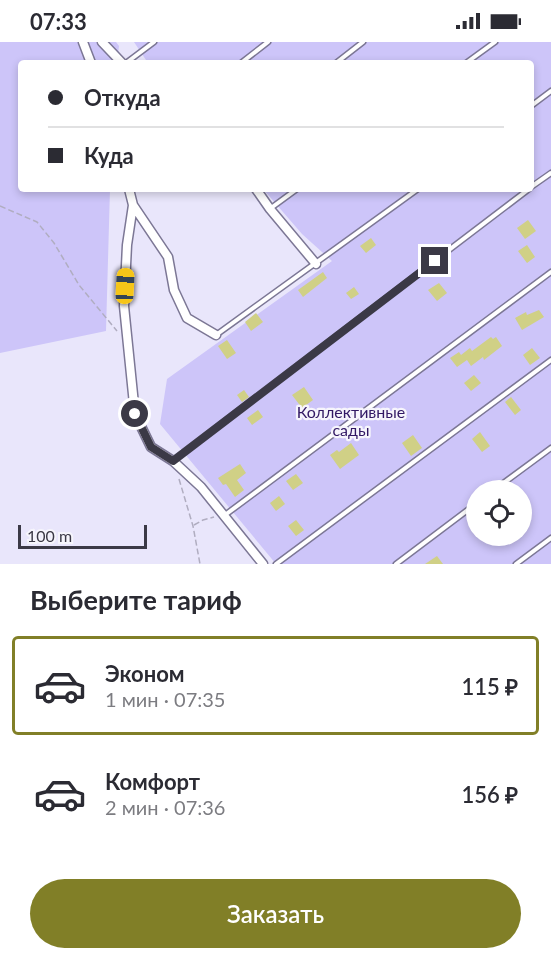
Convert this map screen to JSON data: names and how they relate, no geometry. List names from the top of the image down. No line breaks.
{"parks":["Коллективные сады"],"scale_bar":"100 m","page":{"status":"07:33","banner":["Откуда","Куда"],"scale":"100 m","heading":"Выберите тариф","list":[{"name":"Эконом","note":"1 мин · 07:35","value":"115 ₽"},{"name":"Комфорт","note":"2 мин · 07:36","value":"156 ₽"}],"buttons":"Заказать"}}
